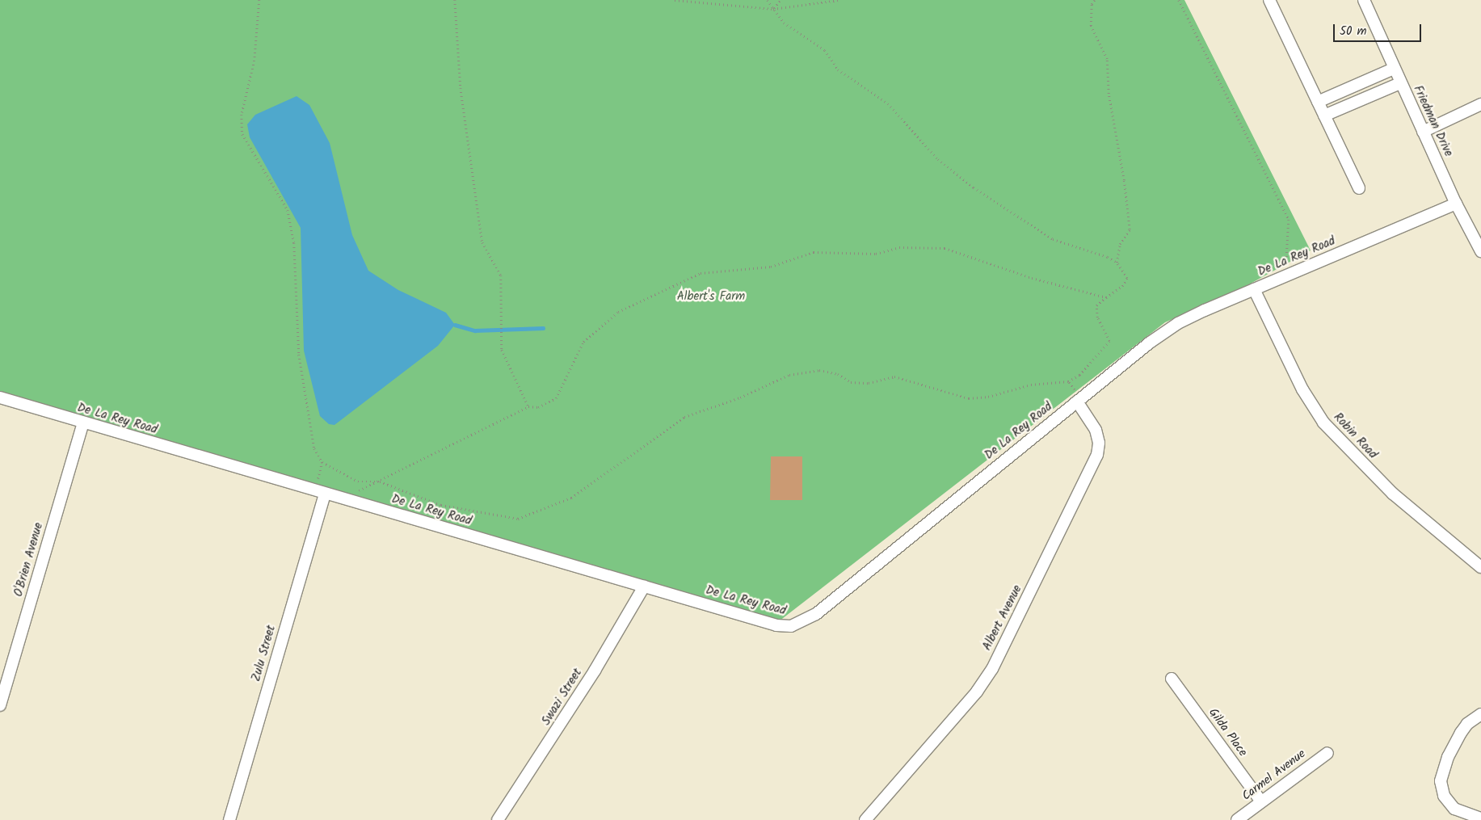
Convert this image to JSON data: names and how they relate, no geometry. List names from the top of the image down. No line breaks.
{"streets":{"street":["Friedman Drive","De La Rey Road","Robin Road","O'Brien Avenue","Albert Avenue","Zulu Street","Swazi Street","Gilda Place","Carmel Avenue"]},"crossings":[["Friedman Drive","De La Rey Road"],["De La Rey Road","Robin Road"],["De La Rey Road","O'Brien Avenue"],["De La Rey Road","Albert Avenue"],["De La Rey Road","Zulu Street"],["De La Rey Road","Swazi Street"],["Gilda Place","Carmel Avenue"]],"parks":["Albert's Farm"],"scale_bar":"50 m"}
